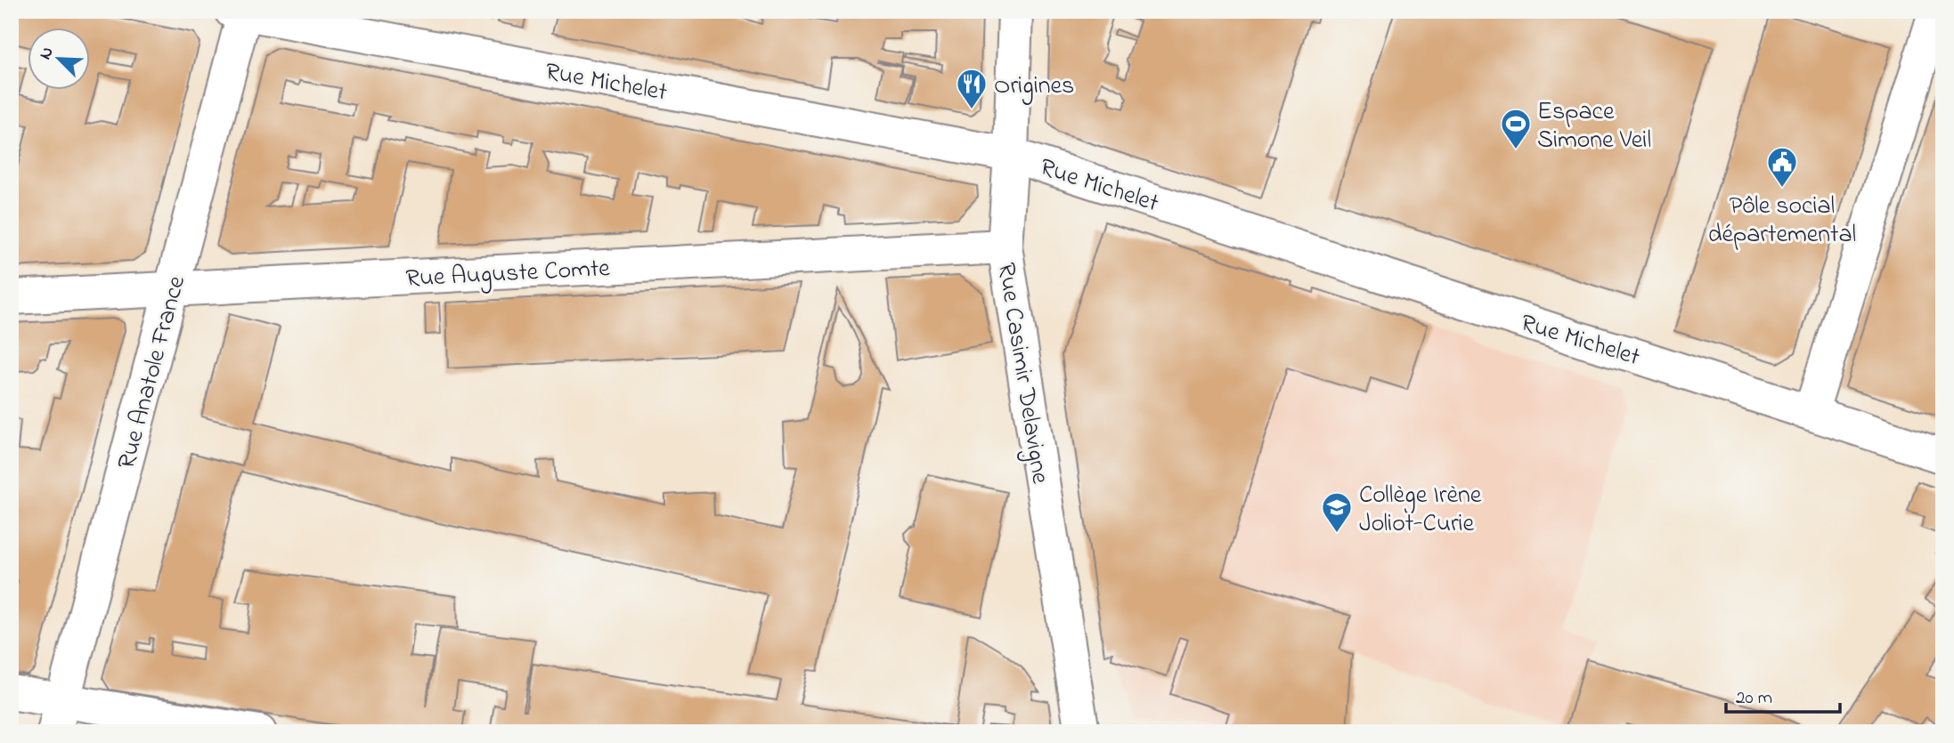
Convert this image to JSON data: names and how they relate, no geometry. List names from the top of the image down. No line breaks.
{"streets":{"street":["Rue Michelet","Rue Auguste Comte","Rue Anatole France","Rue Casimir Delavigne"]},"crossings":[["Rue Michelet","Rue Anatole France"],["Rue Michelet","Rue Casimir Delavigne"],["Rue Auguste Comte","Rue Anatole France"],["Rue Auguste Comte","Rue Casimir Delavigne"]],"places":{"restaurant":["Origines"],"sports":["Espace Simone Veil"],"public building":["Pôle social départemental"],"school or university":["Collège Irène Joliot-Curie"]},"scale_bar":"20 m","north":"top left"}
